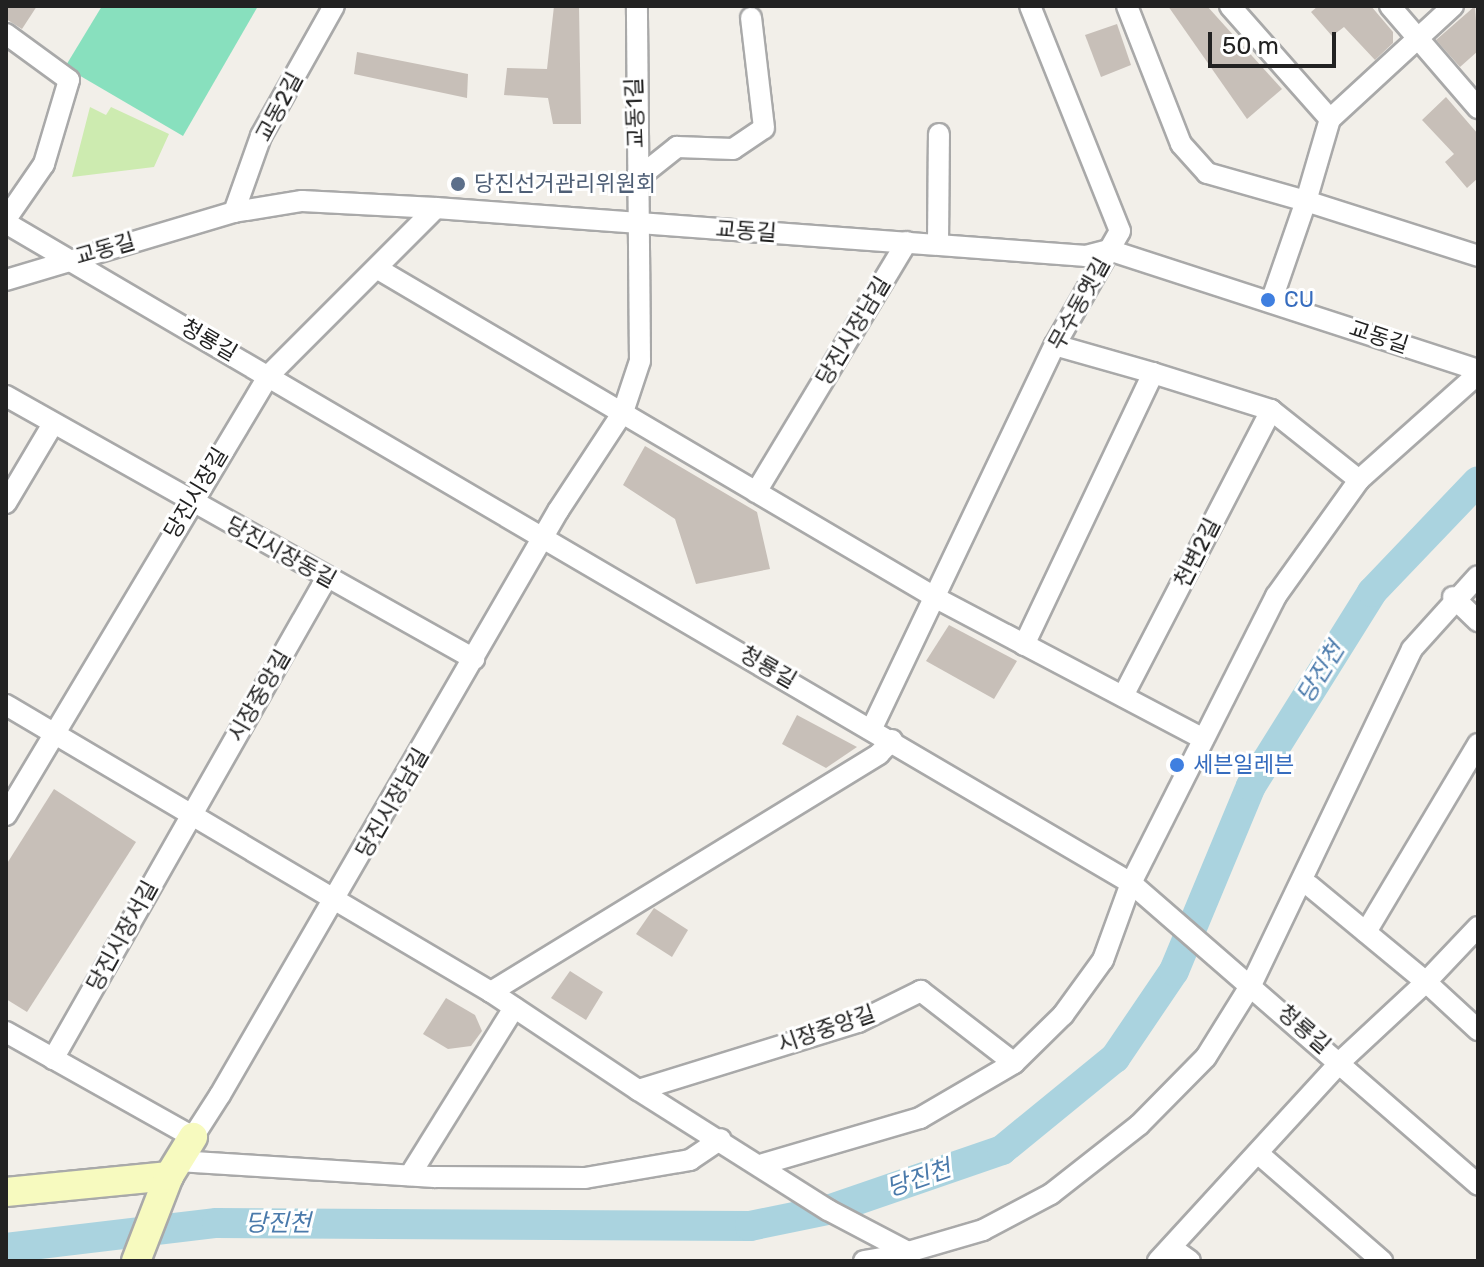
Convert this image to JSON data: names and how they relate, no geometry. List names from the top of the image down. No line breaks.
{"streets":{"street":["교동2길","교동1길","교동길","무수동옛길","당진시장남길","청룡길","당진시장길","당진시장동길","천변2길","시장중앙길","당진시장서길"]},"crossings":[["교동2길","교동길"],["교동1길","교동길"],["교동1길","당진시장남길"],["교동길","무수동옛길"],["교동길","당진시장남길"],["교동길","청룡길"],["교동길","당진시장길"],["무수동옛길","청룡길"],["당진시장남길","청룡길"],["당진시장남길","당진시장동길"],["청룡길","당진시장길"],["당진시장길","당진시장동길"],["당진시장동길","시장중앙길"],["시장중앙길","당진시장서길"]],"water":["당진천"],"places":["당진선거관리위원회","CU","세븐일레븐"],"scale_bar":"50 m"}
